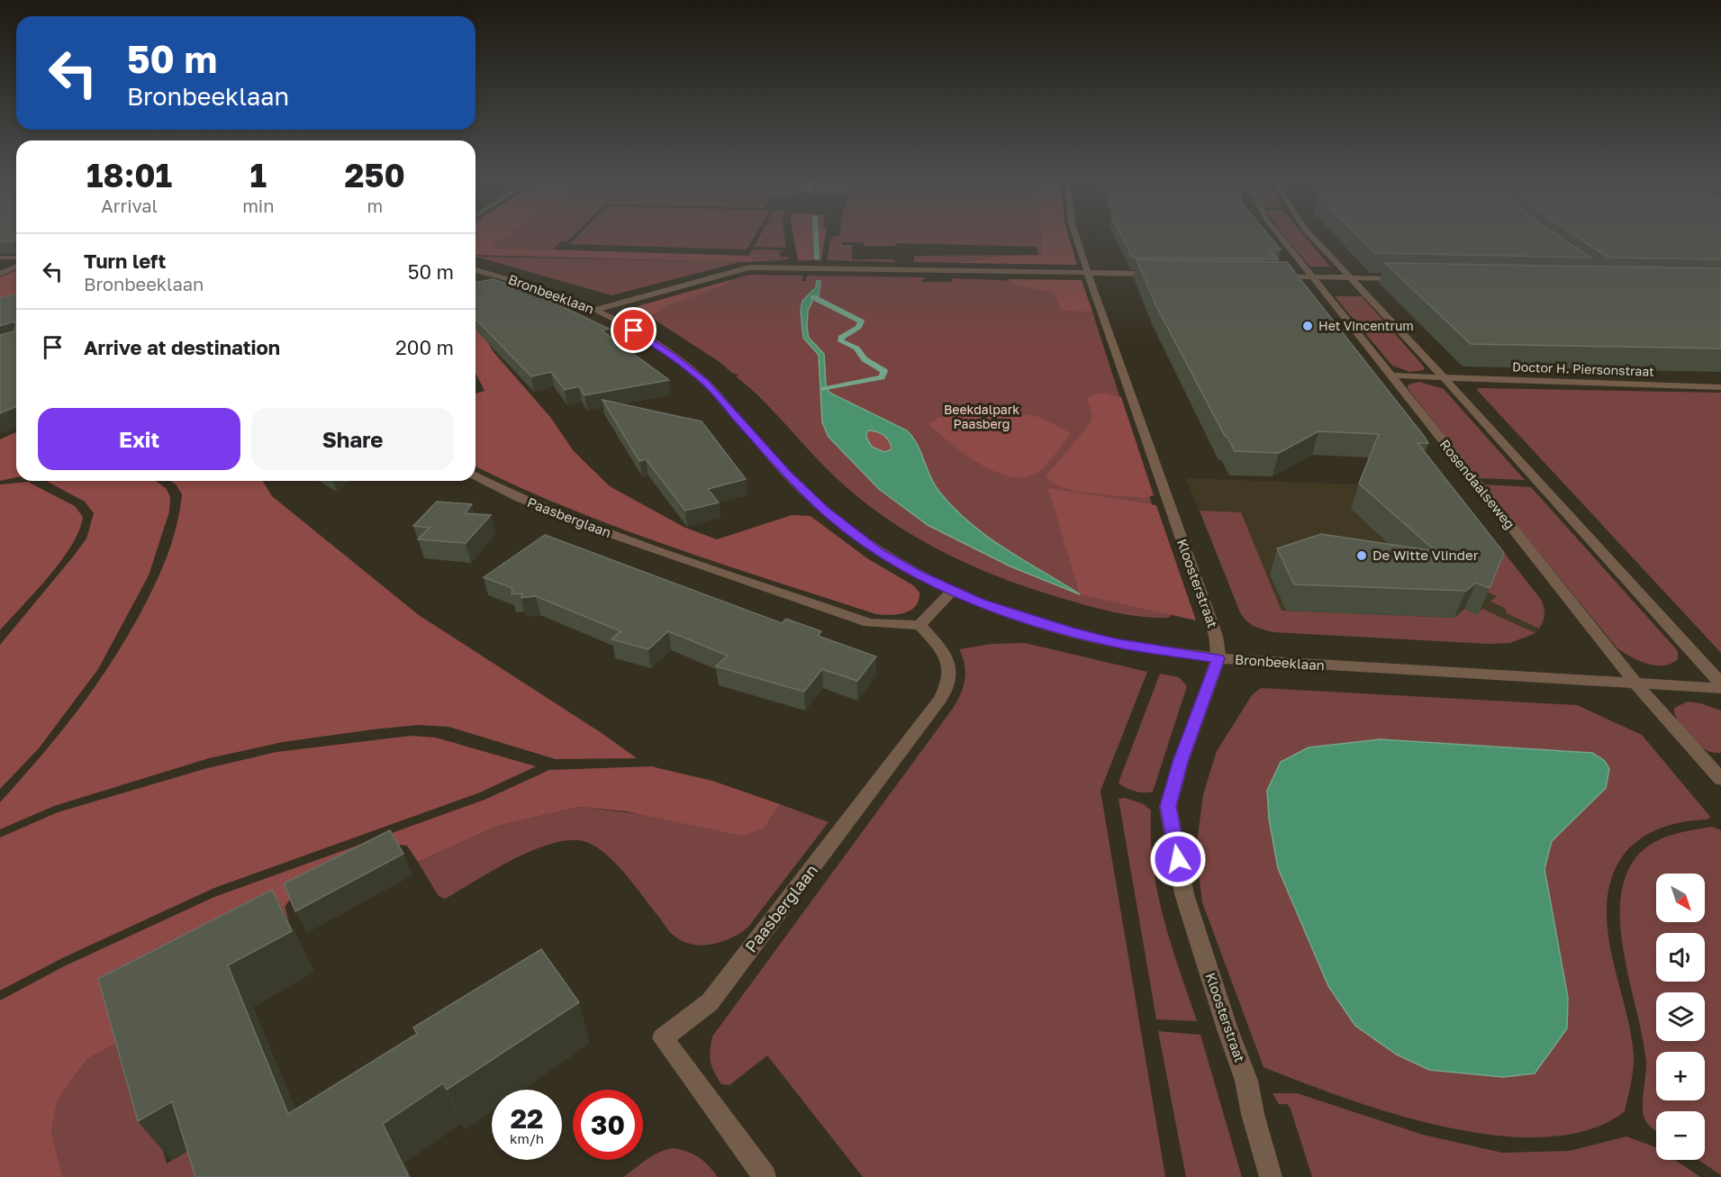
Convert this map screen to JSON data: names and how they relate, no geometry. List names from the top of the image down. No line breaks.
{"streets":{"street":["Bronbeeklaan","Doctor H. Piersonstraat","Rosendaalseweg","Paasberglaan","Kloosterstraat"]},"crossings":[["Bronbeeklaan","Rosendaalseweg"],["Bronbeeklaan","Kloosterstraat"],["Doctor H. Piersonstraat","Rosendaalseweg"]],"parks":["Beekdalpark Paasberg"],"places":["Het Vincentrum","De Witte Vlinder"],"north":"bottom right","page":{"turn":["50 m","Bronbeeklaan"],"eta":["18:01","Arrival","1","min","250","m"],"list":[{"name":"Turn left","note":"Bronbeeklaan","value":"50 m"},{"name":"Arrive at destination","value":"200 m"}],"buttons":["Exit","Share"],"map_buttons":["+","−"],"speed":"22 km/h","limit":"30"}}
